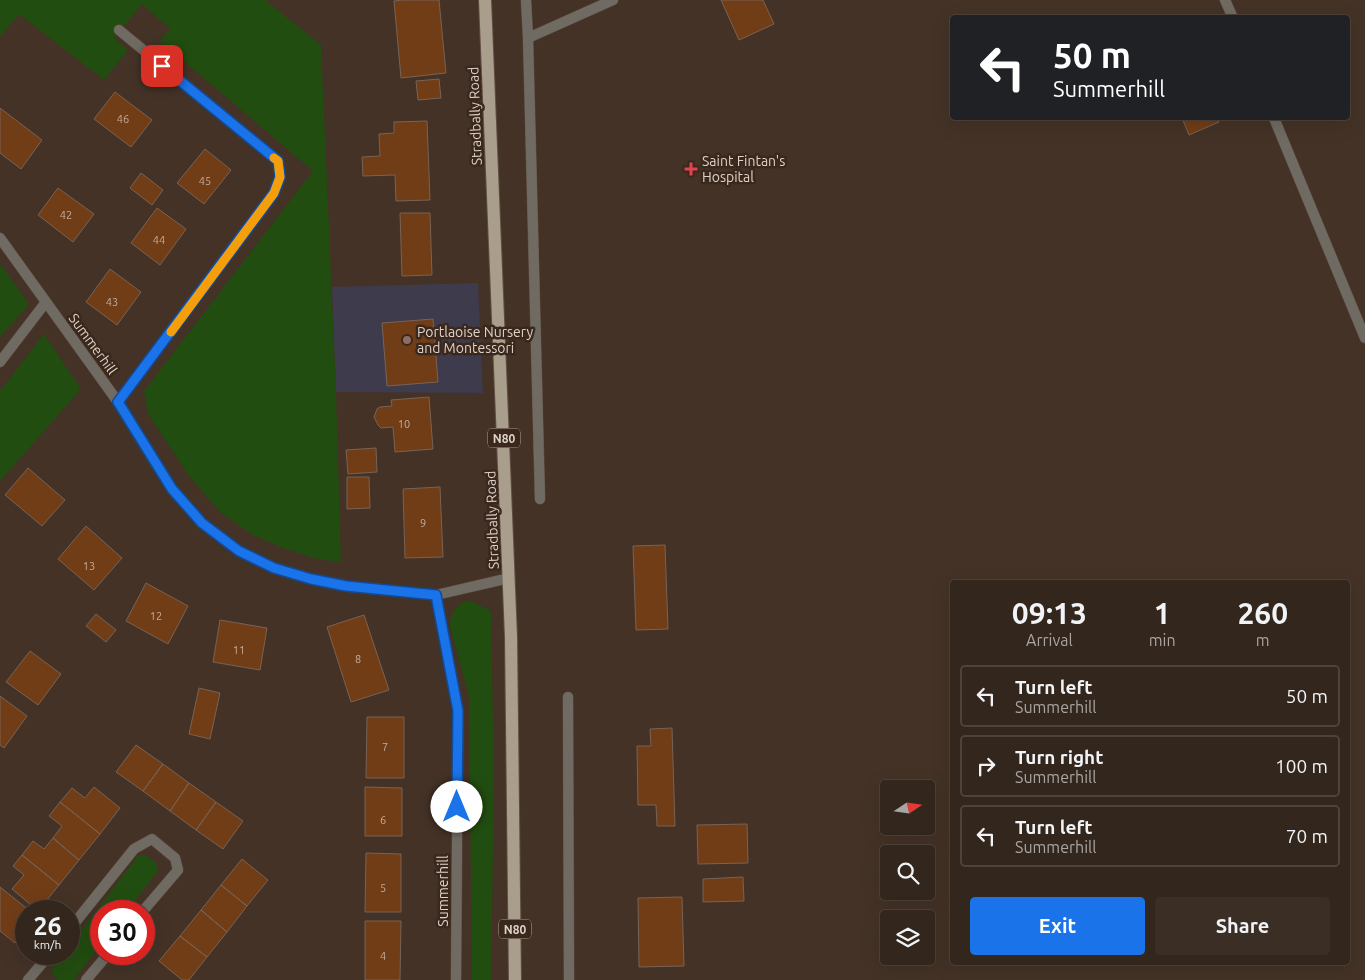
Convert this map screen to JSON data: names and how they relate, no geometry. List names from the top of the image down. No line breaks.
{"streets":{"main road":["Stradbally Road","N80"],"street":["Summerhill"]},"crossings":[["Stradbally Road","Summerhill"]],"places":{"health":["Saint Fintan's Hospital"],"other":["Portlaoise Nursery and Montessori"]},"house_numbers":["46","45","42","44","43","10","9","13","12","11","8","7","6","5","4"],"north":"right","page":{"turn":["50 m","Summerhill"],"eta":["09:13","Arrival","1","min","260","m"],"list":[{"name":"Turn left","note":"Summerhill","value":"50 m"},{"name":"Turn right","note":"Summerhill","value":"100 m"},{"name":"Turn left","note":"Summerhill","value":"70 m"}],"buttons":["Exit","Share"],"speed":"26 km/h","limit":"30"}}
